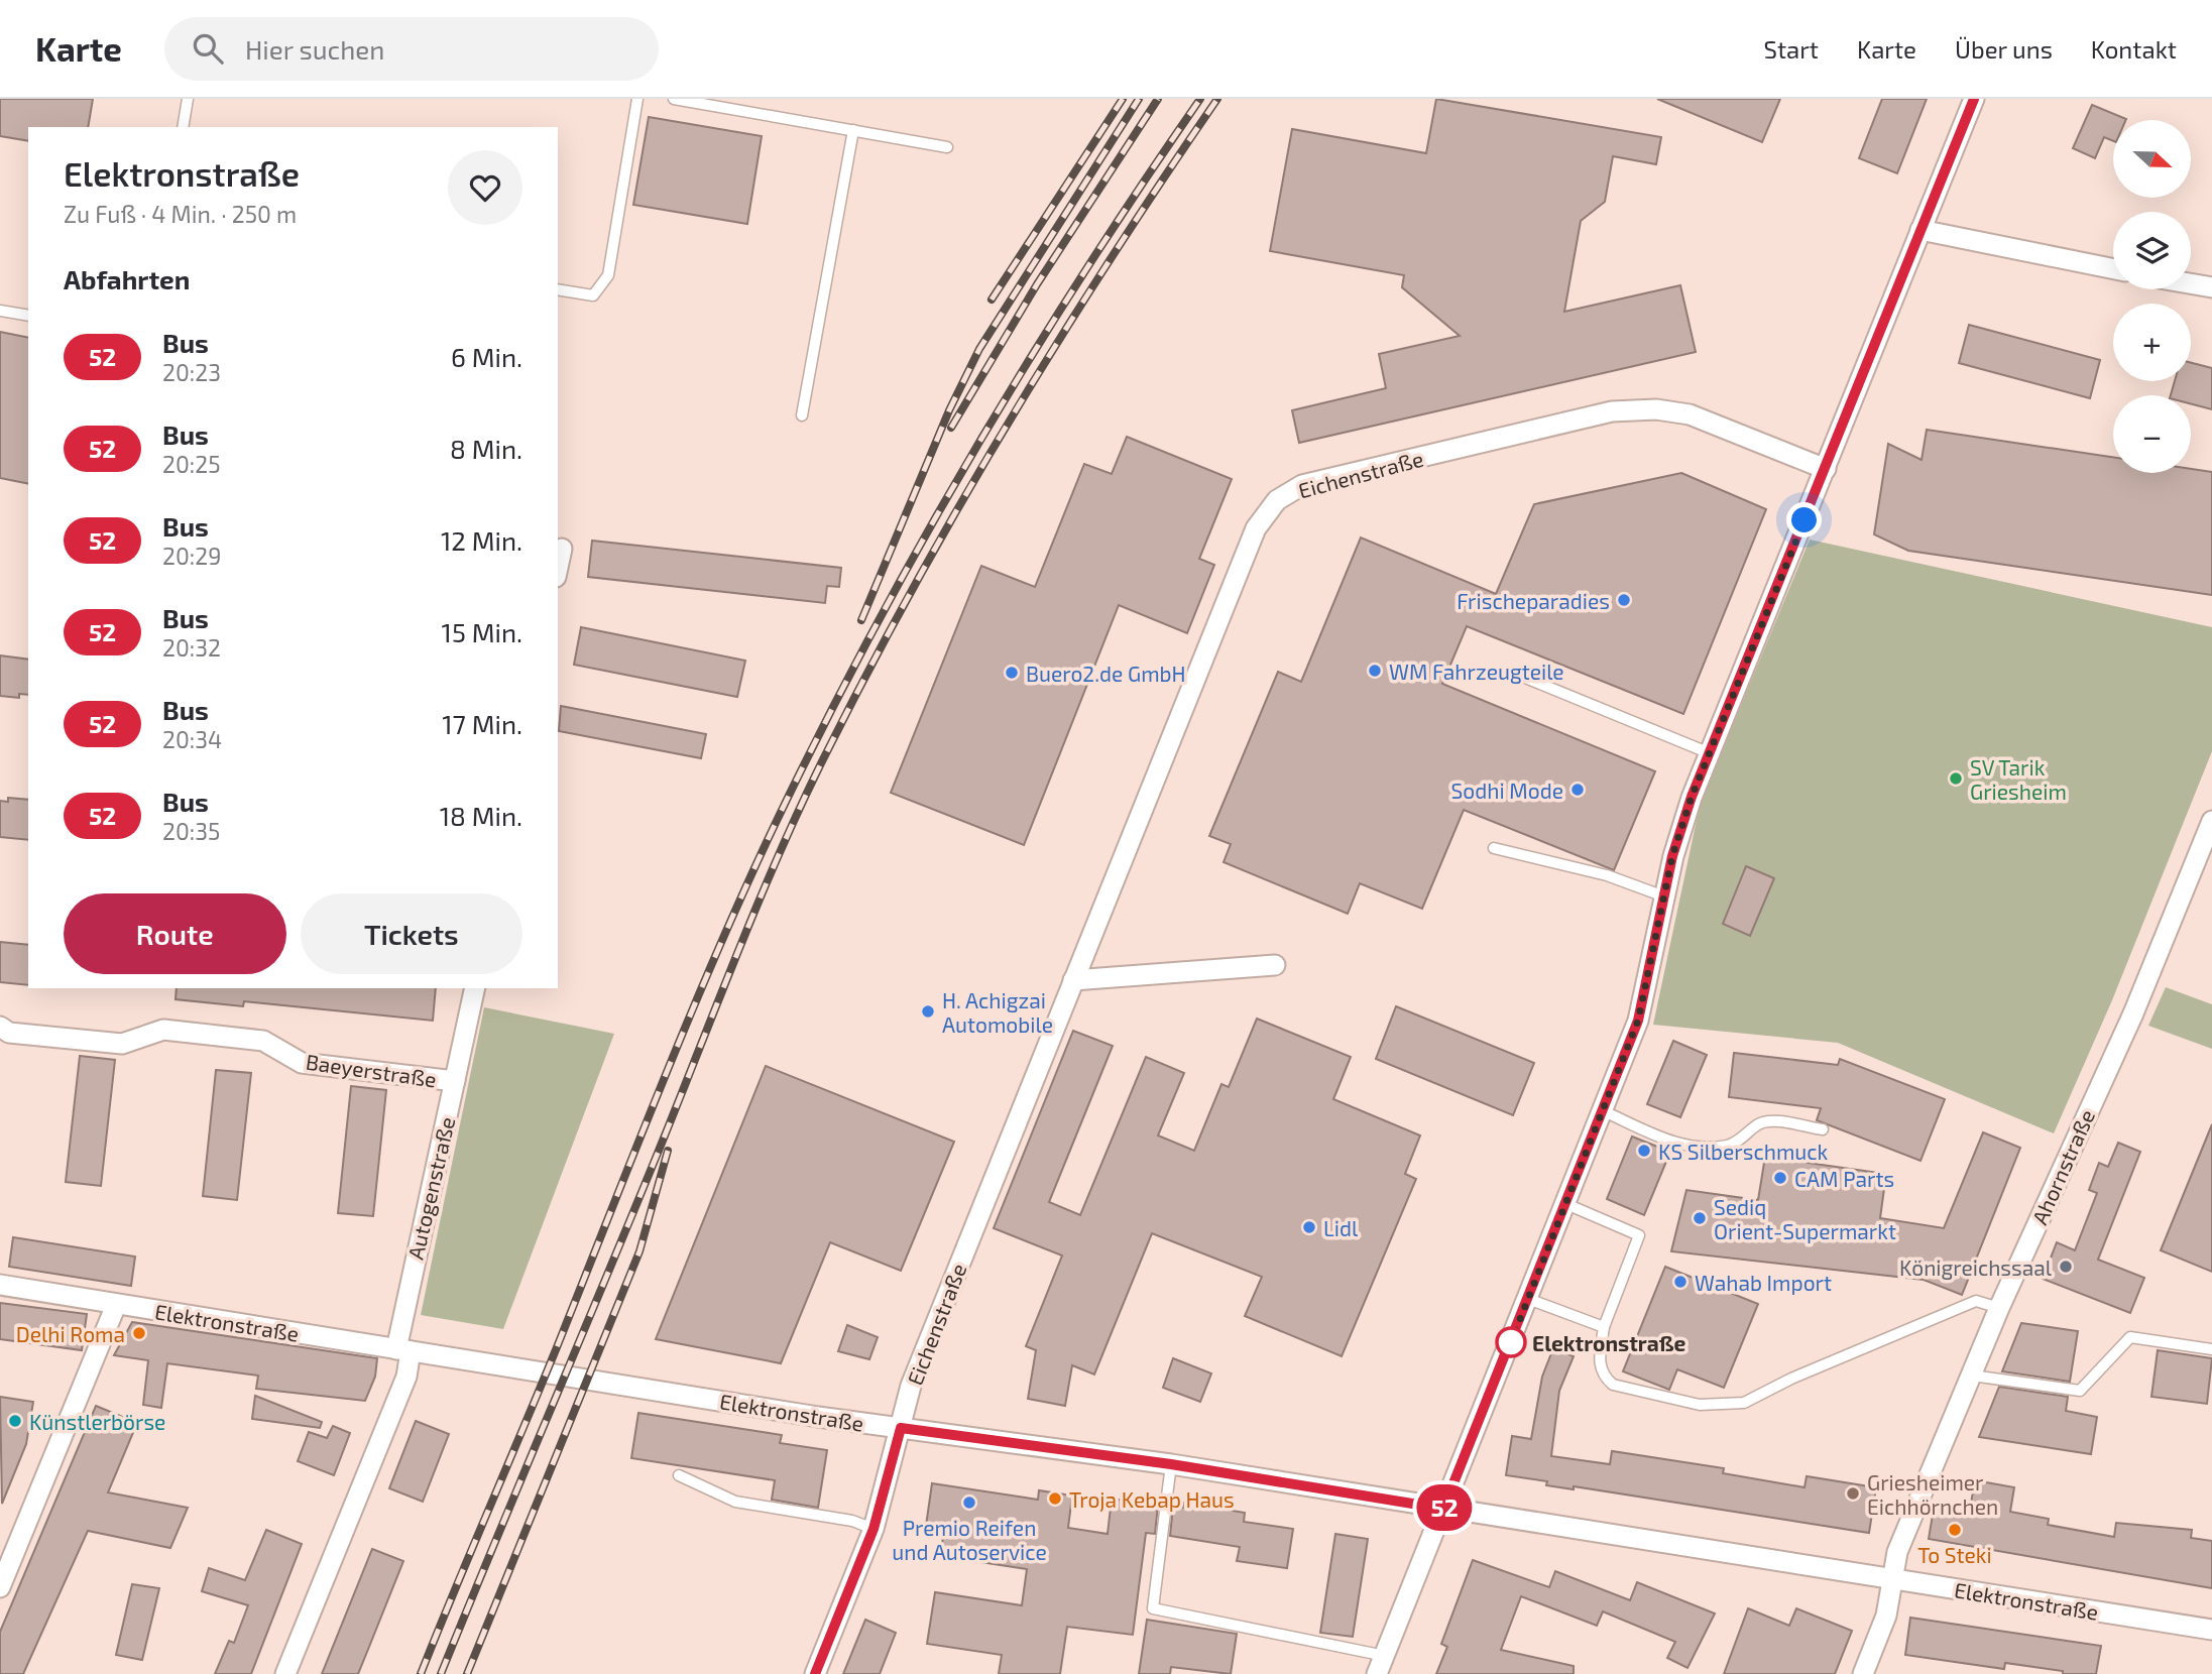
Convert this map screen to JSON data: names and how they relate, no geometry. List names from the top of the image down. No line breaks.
{"streets":{"street":["Eichenstraße","Baeyerstraße","Ahornstraße","Autogenstraße","Elektronstraße"]},"crossings":[["Eichenstraße","Elektronstraße"],["Baeyerstraße","Autogenstraße"],["Ahornstraße","Elektronstraße"],["Autogenstraße","Elektronstraße"]],"places":["Frischeparadies","WM Fahrzeugteile","Buero2.de GmbH","SV Tarik Griesheim","Sodhi Mode","H. Achigzai Automobile","KS Silberschmuck","CAM Parts","Sediq Orient-Supermarkt","Lidl","Königreichssaal","Wahab Import","Delhi Roma","Elektronstraße","Künstlerbörse","Griesheimer Eichhörnchen","Troja Kebap Haus","Premio Reifen und Autoservice","To Steki"],"lines":["bus line 52"],"north":"right","page":{"header":"Karte","search":"Hier suchen","nav":["Start","Karte","Über uns","Kontakt"],"on_map":"52","map_buttons":["+","−"],"heading":[["Elektronstraße","Zu Fuß · 4 Min. · 250 m"],"Abfahrten"],"list":[{"mark":"52","name":"Bus","note":"20:23","value":"6 Min."},{"mark":"52","name":"Bus","note":"20:25","value":"8 Min."},{"mark":"52","name":"Bus","note":"20:29","value":"12 Min."},{"mark":"52","name":"Bus","note":"20:32","value":"15 Min."},{"mark":"52","name":"Bus","note":"20:34","value":"17 Min."},{"mark":"52","name":"Bus","note":"20:35","value":"18 Min."}],"buttons":["Route","Tickets"]}}
